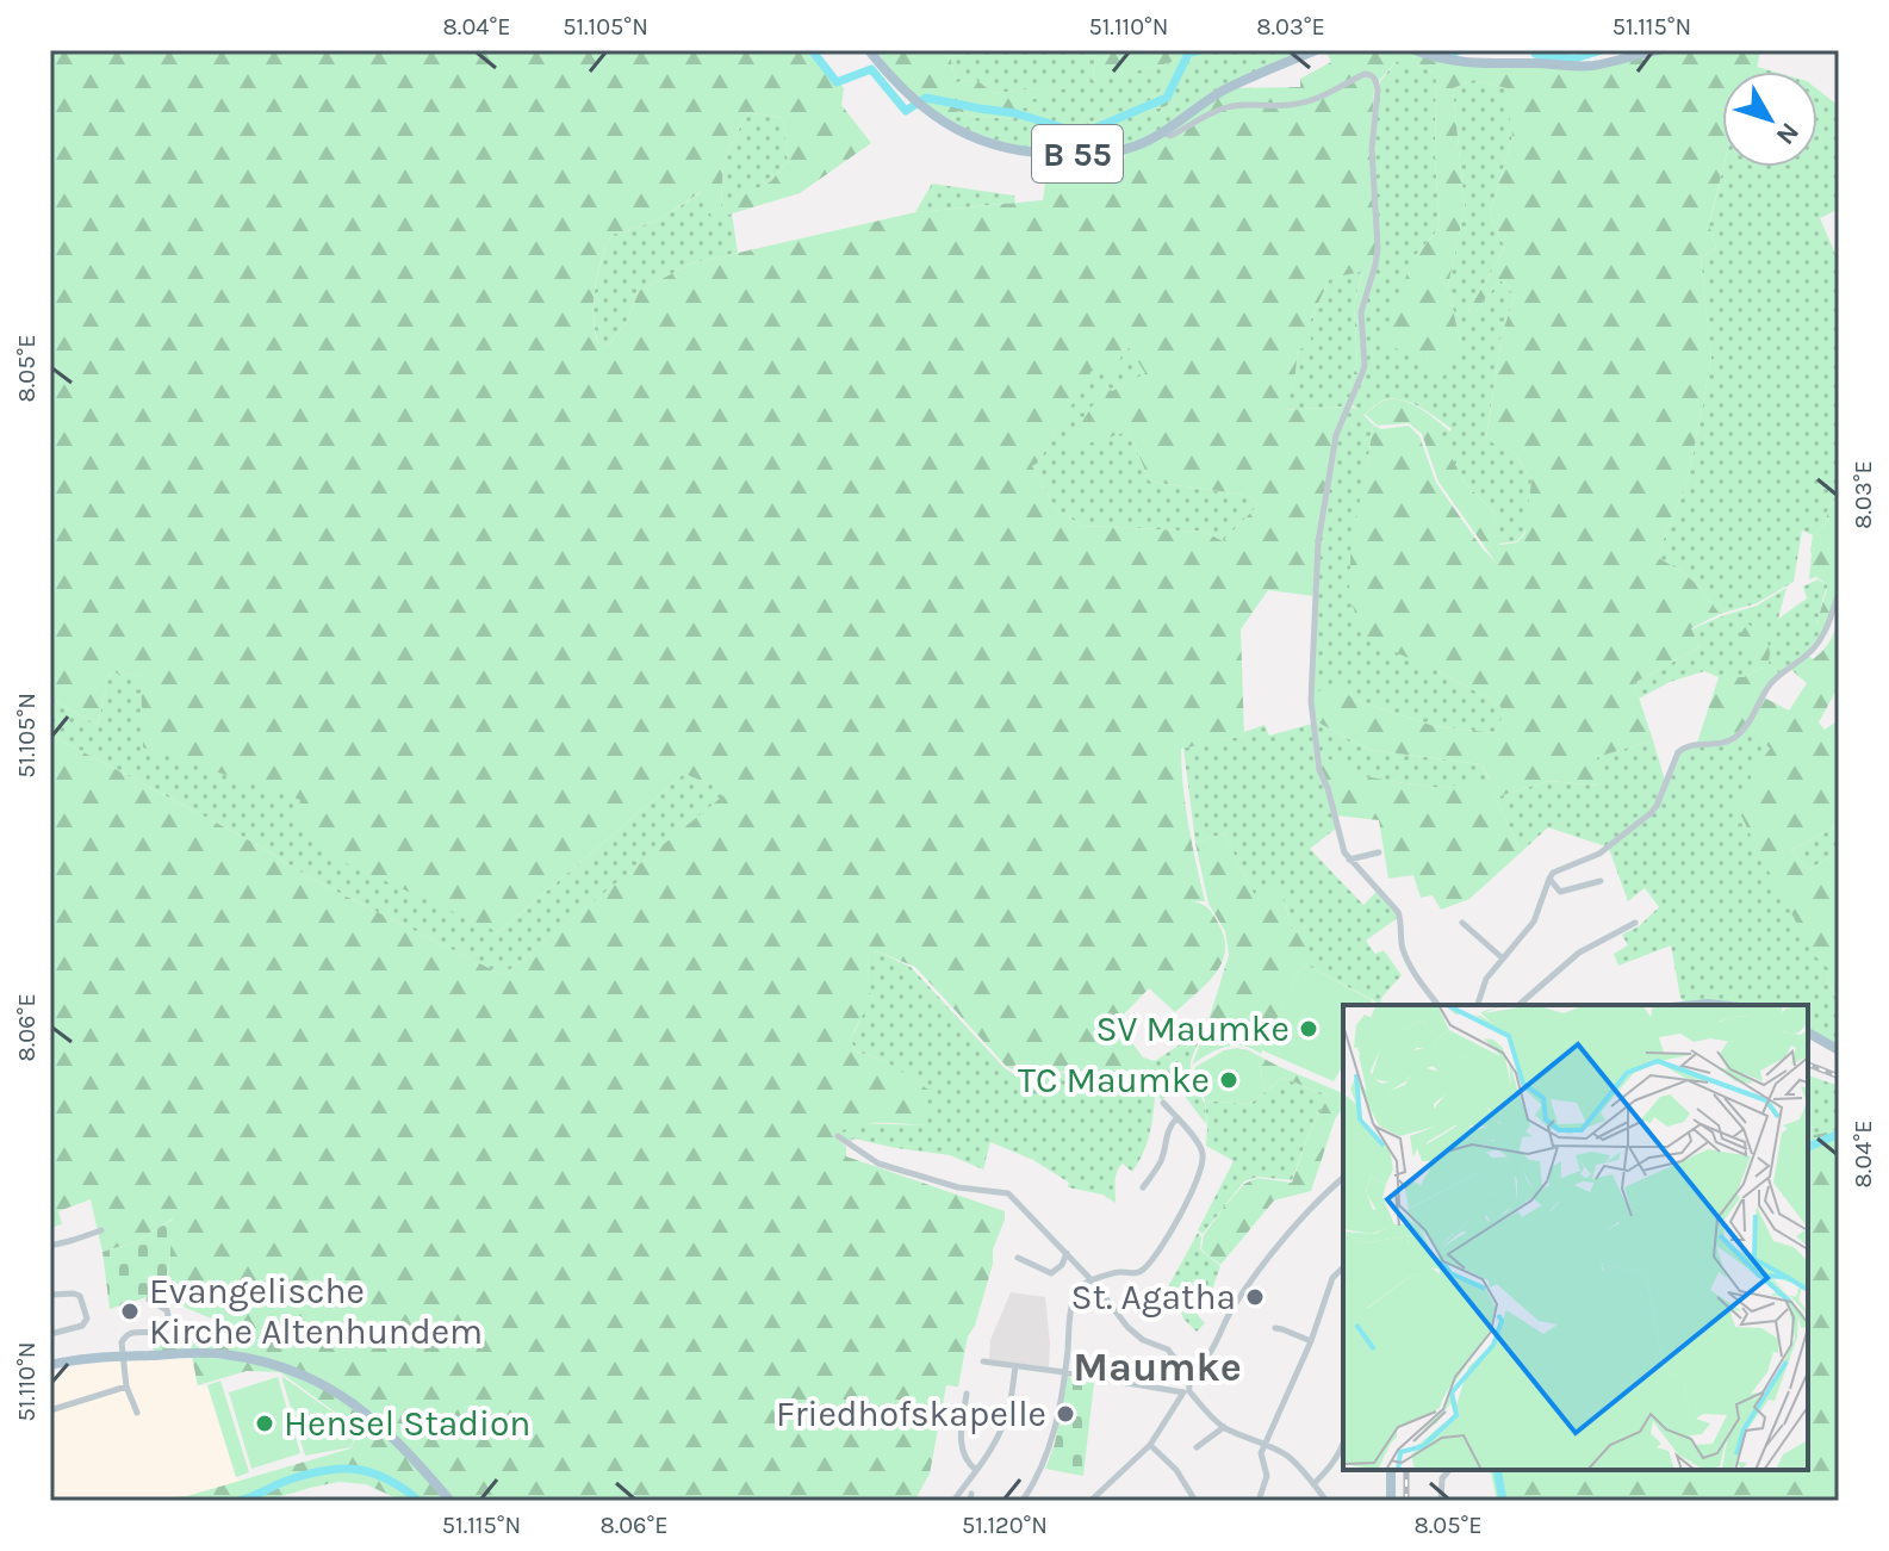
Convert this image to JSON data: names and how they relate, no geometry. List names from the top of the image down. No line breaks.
{"streets":{"main road":["B 55"]},"districts":["Maumke"],"places":["SV Maumke","TC Maumke","St. Agatha","Evangelische Kirche Altenhundem","Friedhofskapelle","Hensel Stadion"],"north":"bottom right","coordinates":["8.04°E","51.105°N","51.110°N","8.03°E","51.115°N","8.05°E","8.06°E","51.120°N"]}
